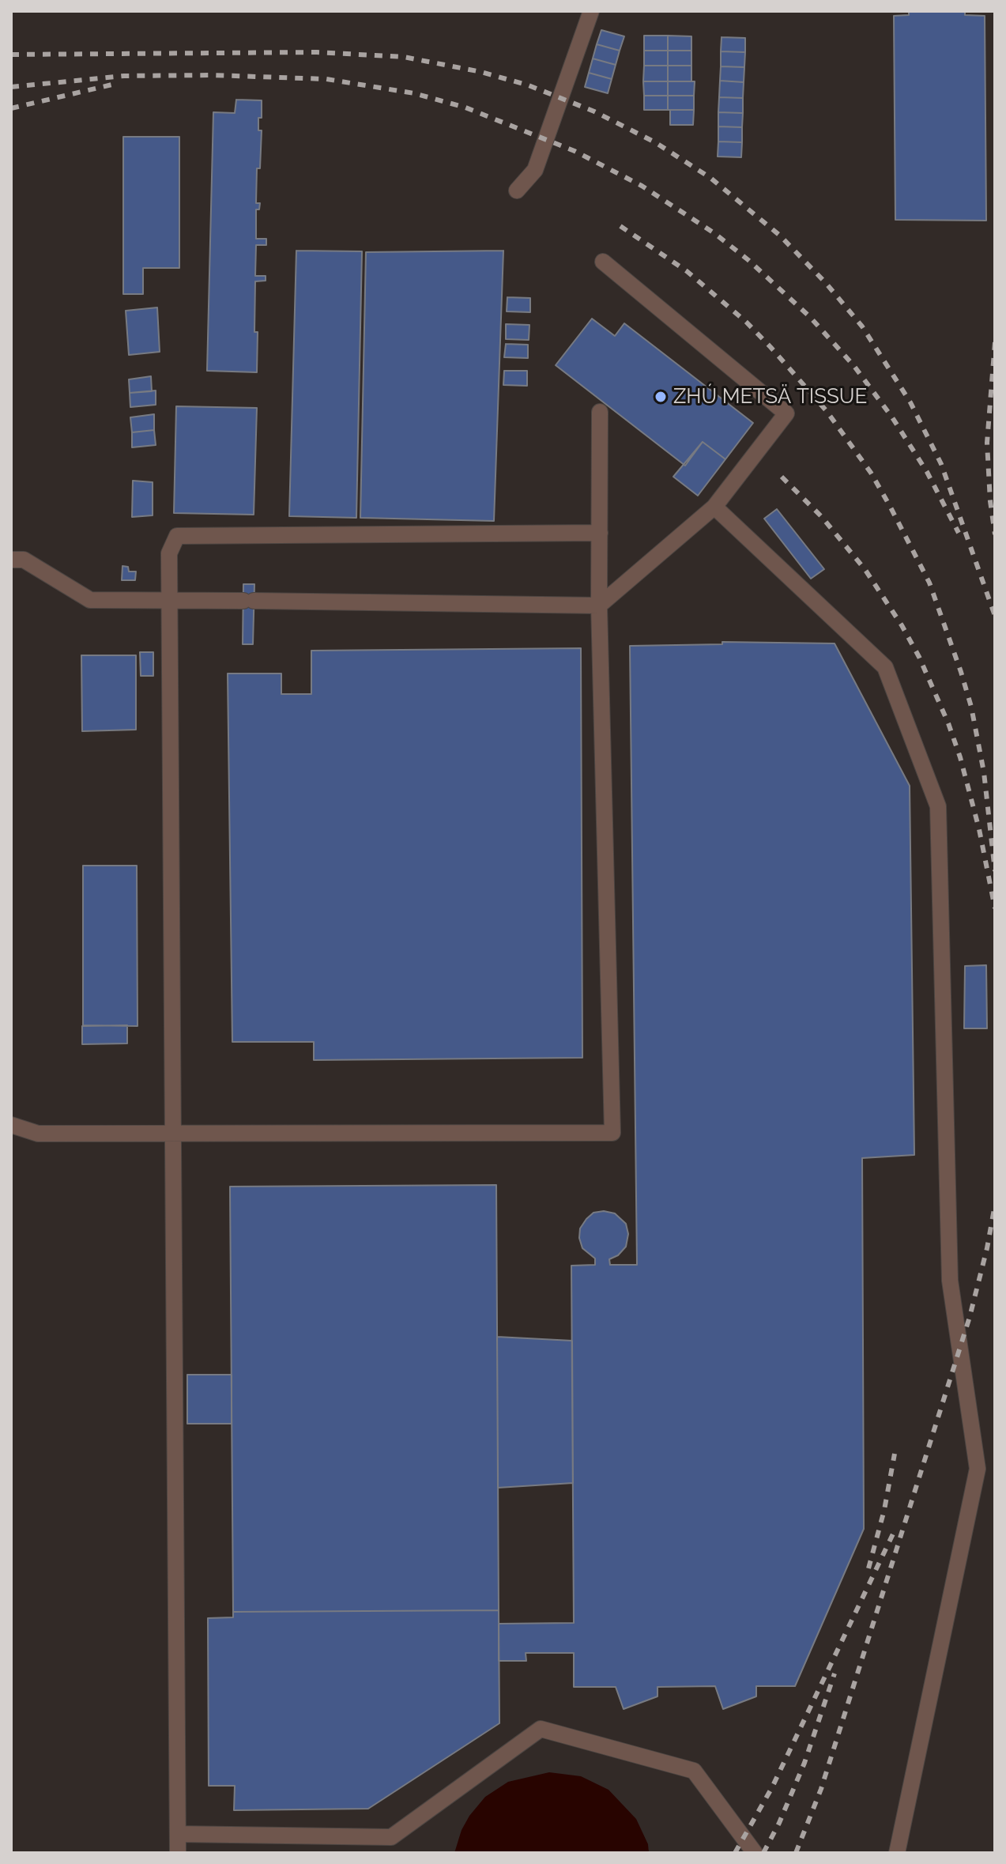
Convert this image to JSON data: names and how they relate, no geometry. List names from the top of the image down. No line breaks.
{"places":["ZHÚ METSÄ TISSUE"]}
